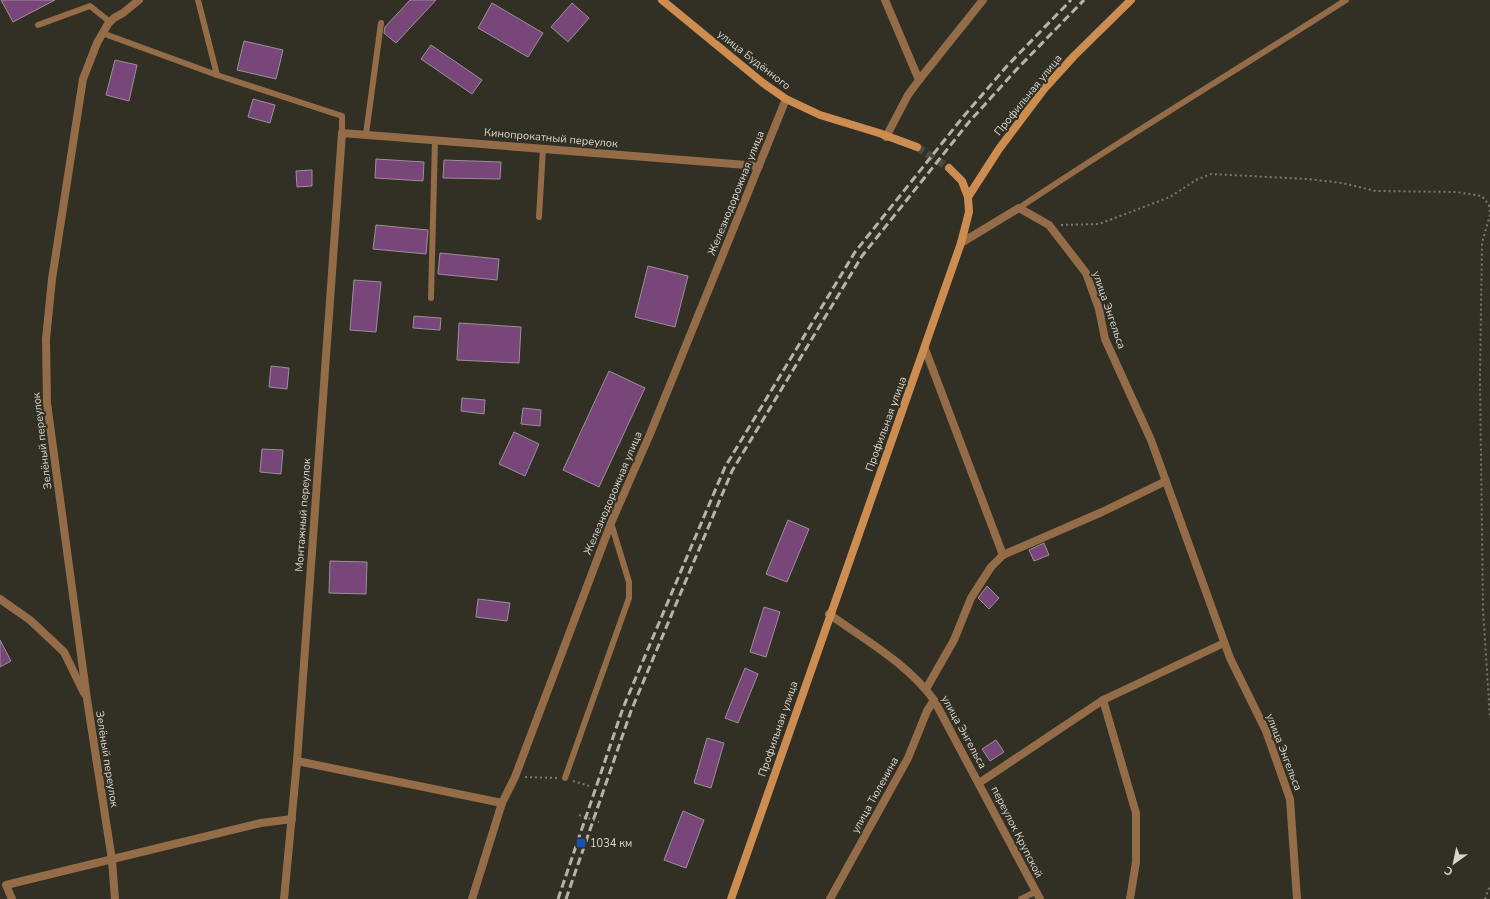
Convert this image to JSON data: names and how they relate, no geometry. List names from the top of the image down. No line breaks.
{"streets":{"main road":["улица Будённого","Профильная улица"],"street":["Кинопрокатный переулок","Железнодорожная улица","улица Энгельса","Зелёный переулок","Монтажный переулок","улица Тюленина","переулок Крупской"]},"crossings":[["улица Будённого","Железнодорожная улица"],["Профильная улица","улица Энгельса"],["Кинопрокатный переулок","Железнодорожная улица"],["Кинопрокатный переулок","Монтажный переулок"],["улица Энгельса","улица Тюленина"],["улица Энгельса","переулок Крупской"]],"places":{"transit":["1034 км"]},"north":"bottom left"}
